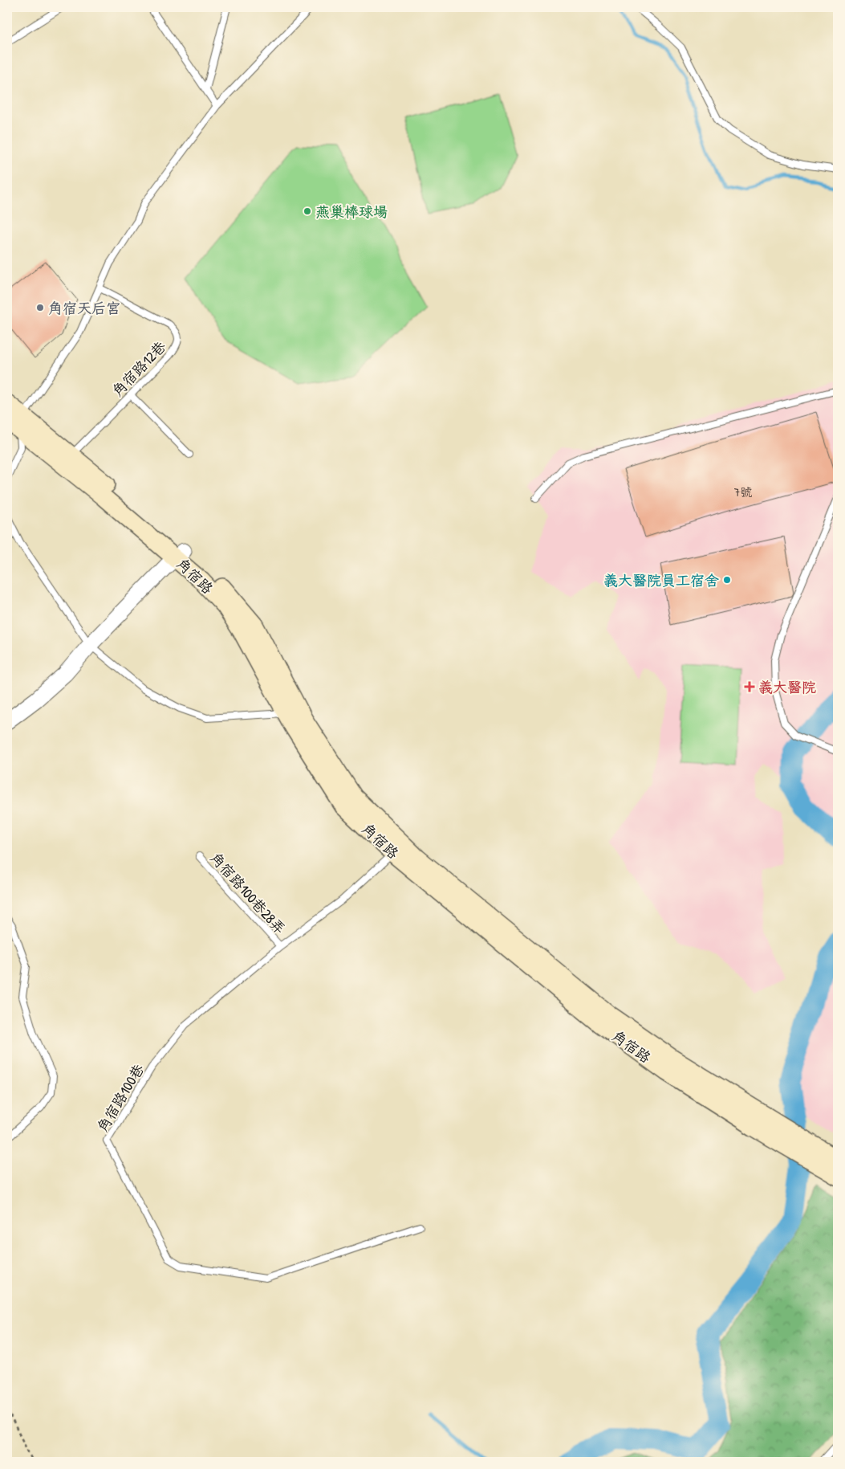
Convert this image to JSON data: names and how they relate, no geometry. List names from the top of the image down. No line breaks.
{"streets":{"main road":["角宿路"],"lane":["角宿路12巷","角宿路100巷28弄","角宿路100巷"]},"crossings":[["角宿路12巷","角宿路"],["角宿路","角宿路100巷"],["角宿路100巷28弄","角宿路100巷"]],"places":{"other":["燕巢棒球場","角宿天后宮","義大醫院員工宿舍"],"health":["義大醫院"]},"house_numbers":["7號"]}
